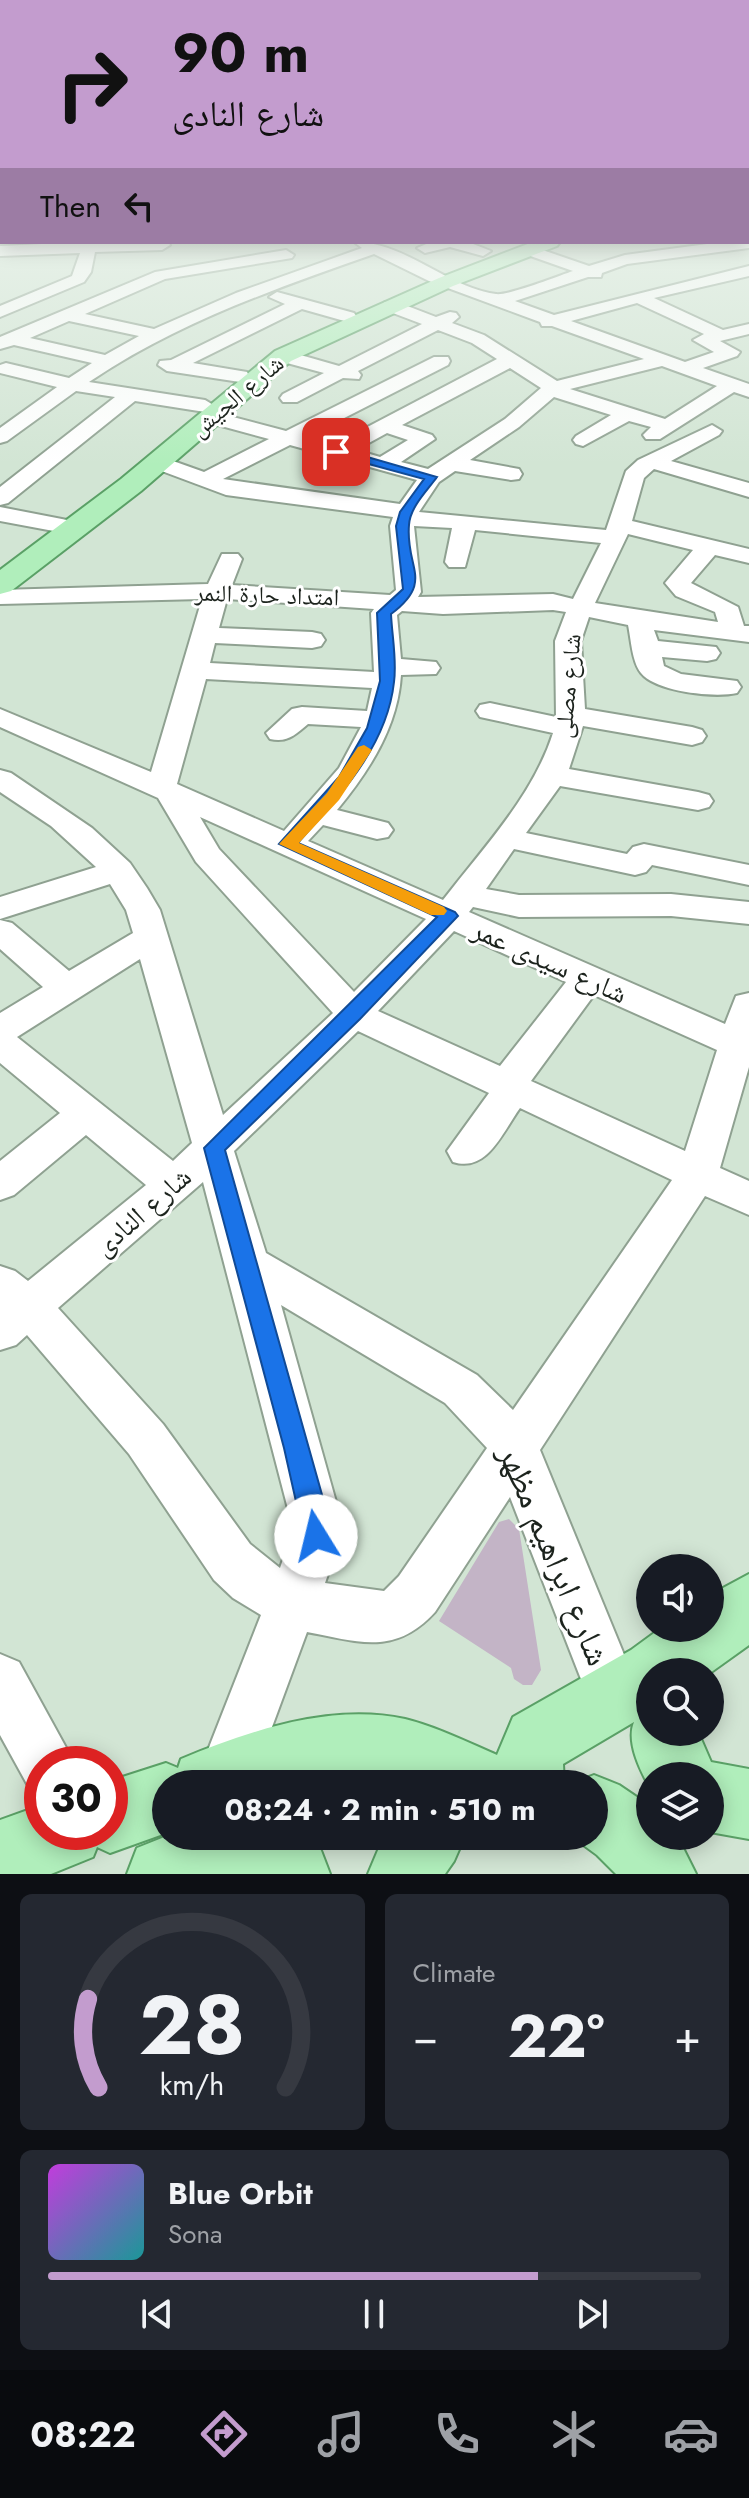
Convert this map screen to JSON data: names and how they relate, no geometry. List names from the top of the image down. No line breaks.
{"streets":{"main road":["شارع الجيش"],"street":["امتداد حارة النمر","شارع مصلى","شارع سيدى عمر","شارع النادى","شارع ابراهيم مظهر"]},"crossings":[["امتداد حارة النمر","شارع مصلى"],["شارع مصلى","شارع سيدى عمر"],["شارع مصلى","شارع النادى"],["شارع سيدى عمر","شارع النادى"]],"page":{"turn":["90 m","شارع النادى"],"then":"Then","limit":"30","trip":"08:24 · 2 min · 510 m","tile":"Climate","heat":["−","22°","+"],"song":["Blue Orbit","Sona"],"tabs":"08:22","gauge":["28","km/h"]}}
